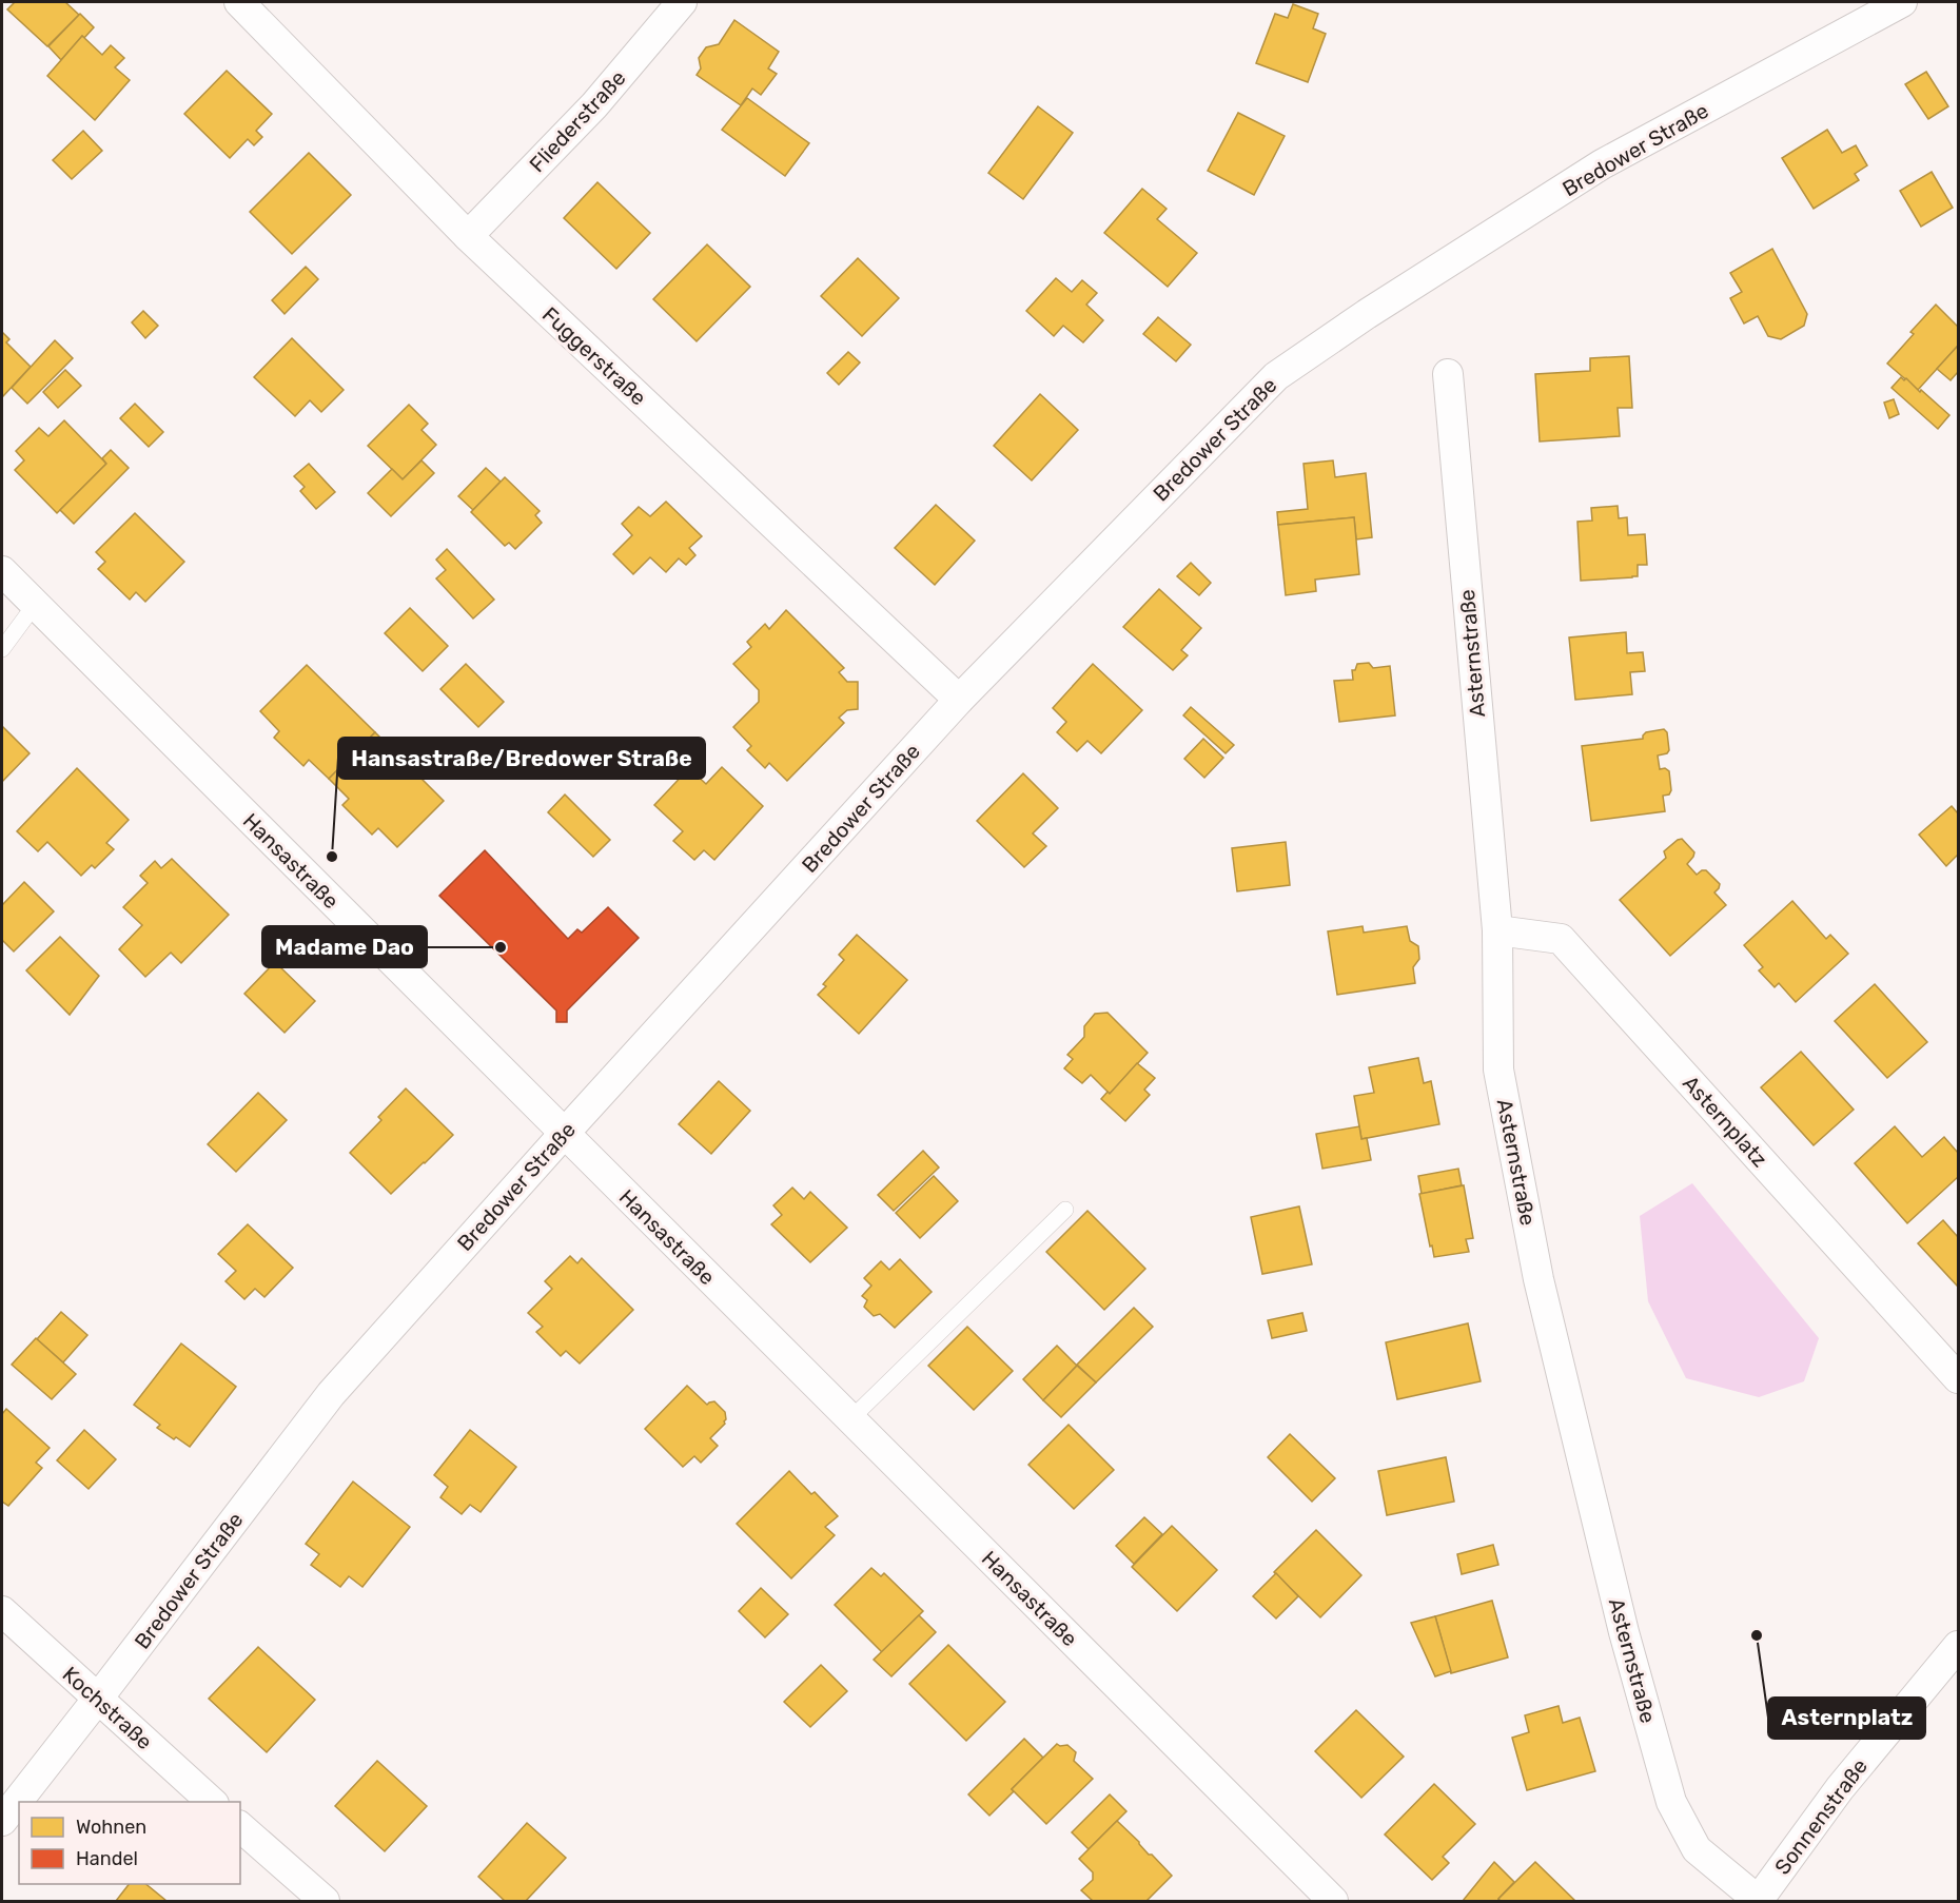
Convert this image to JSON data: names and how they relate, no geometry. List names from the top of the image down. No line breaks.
{"streets":{"street":["Fliederstraße","Bredower Straße","Fuggerstraße","Asternstraße","Hansastraße","Asternplatz","Kochstraße","Sonnenstraße"]},"crossings":[["Fliederstraße","Fuggerstraße"],["Bredower Straße","Fuggerstraße"],["Bredower Straße","Hansastraße"],["Bredower Straße","Kochstraße"],["Asternstraße","Asternplatz"],["Asternstraße","Sonnenstraße"]],"places":["Hansastraße/Bredower Straße","Madame Dao","Asternplatz"],"legend":["Wohnen","Handel"]}
